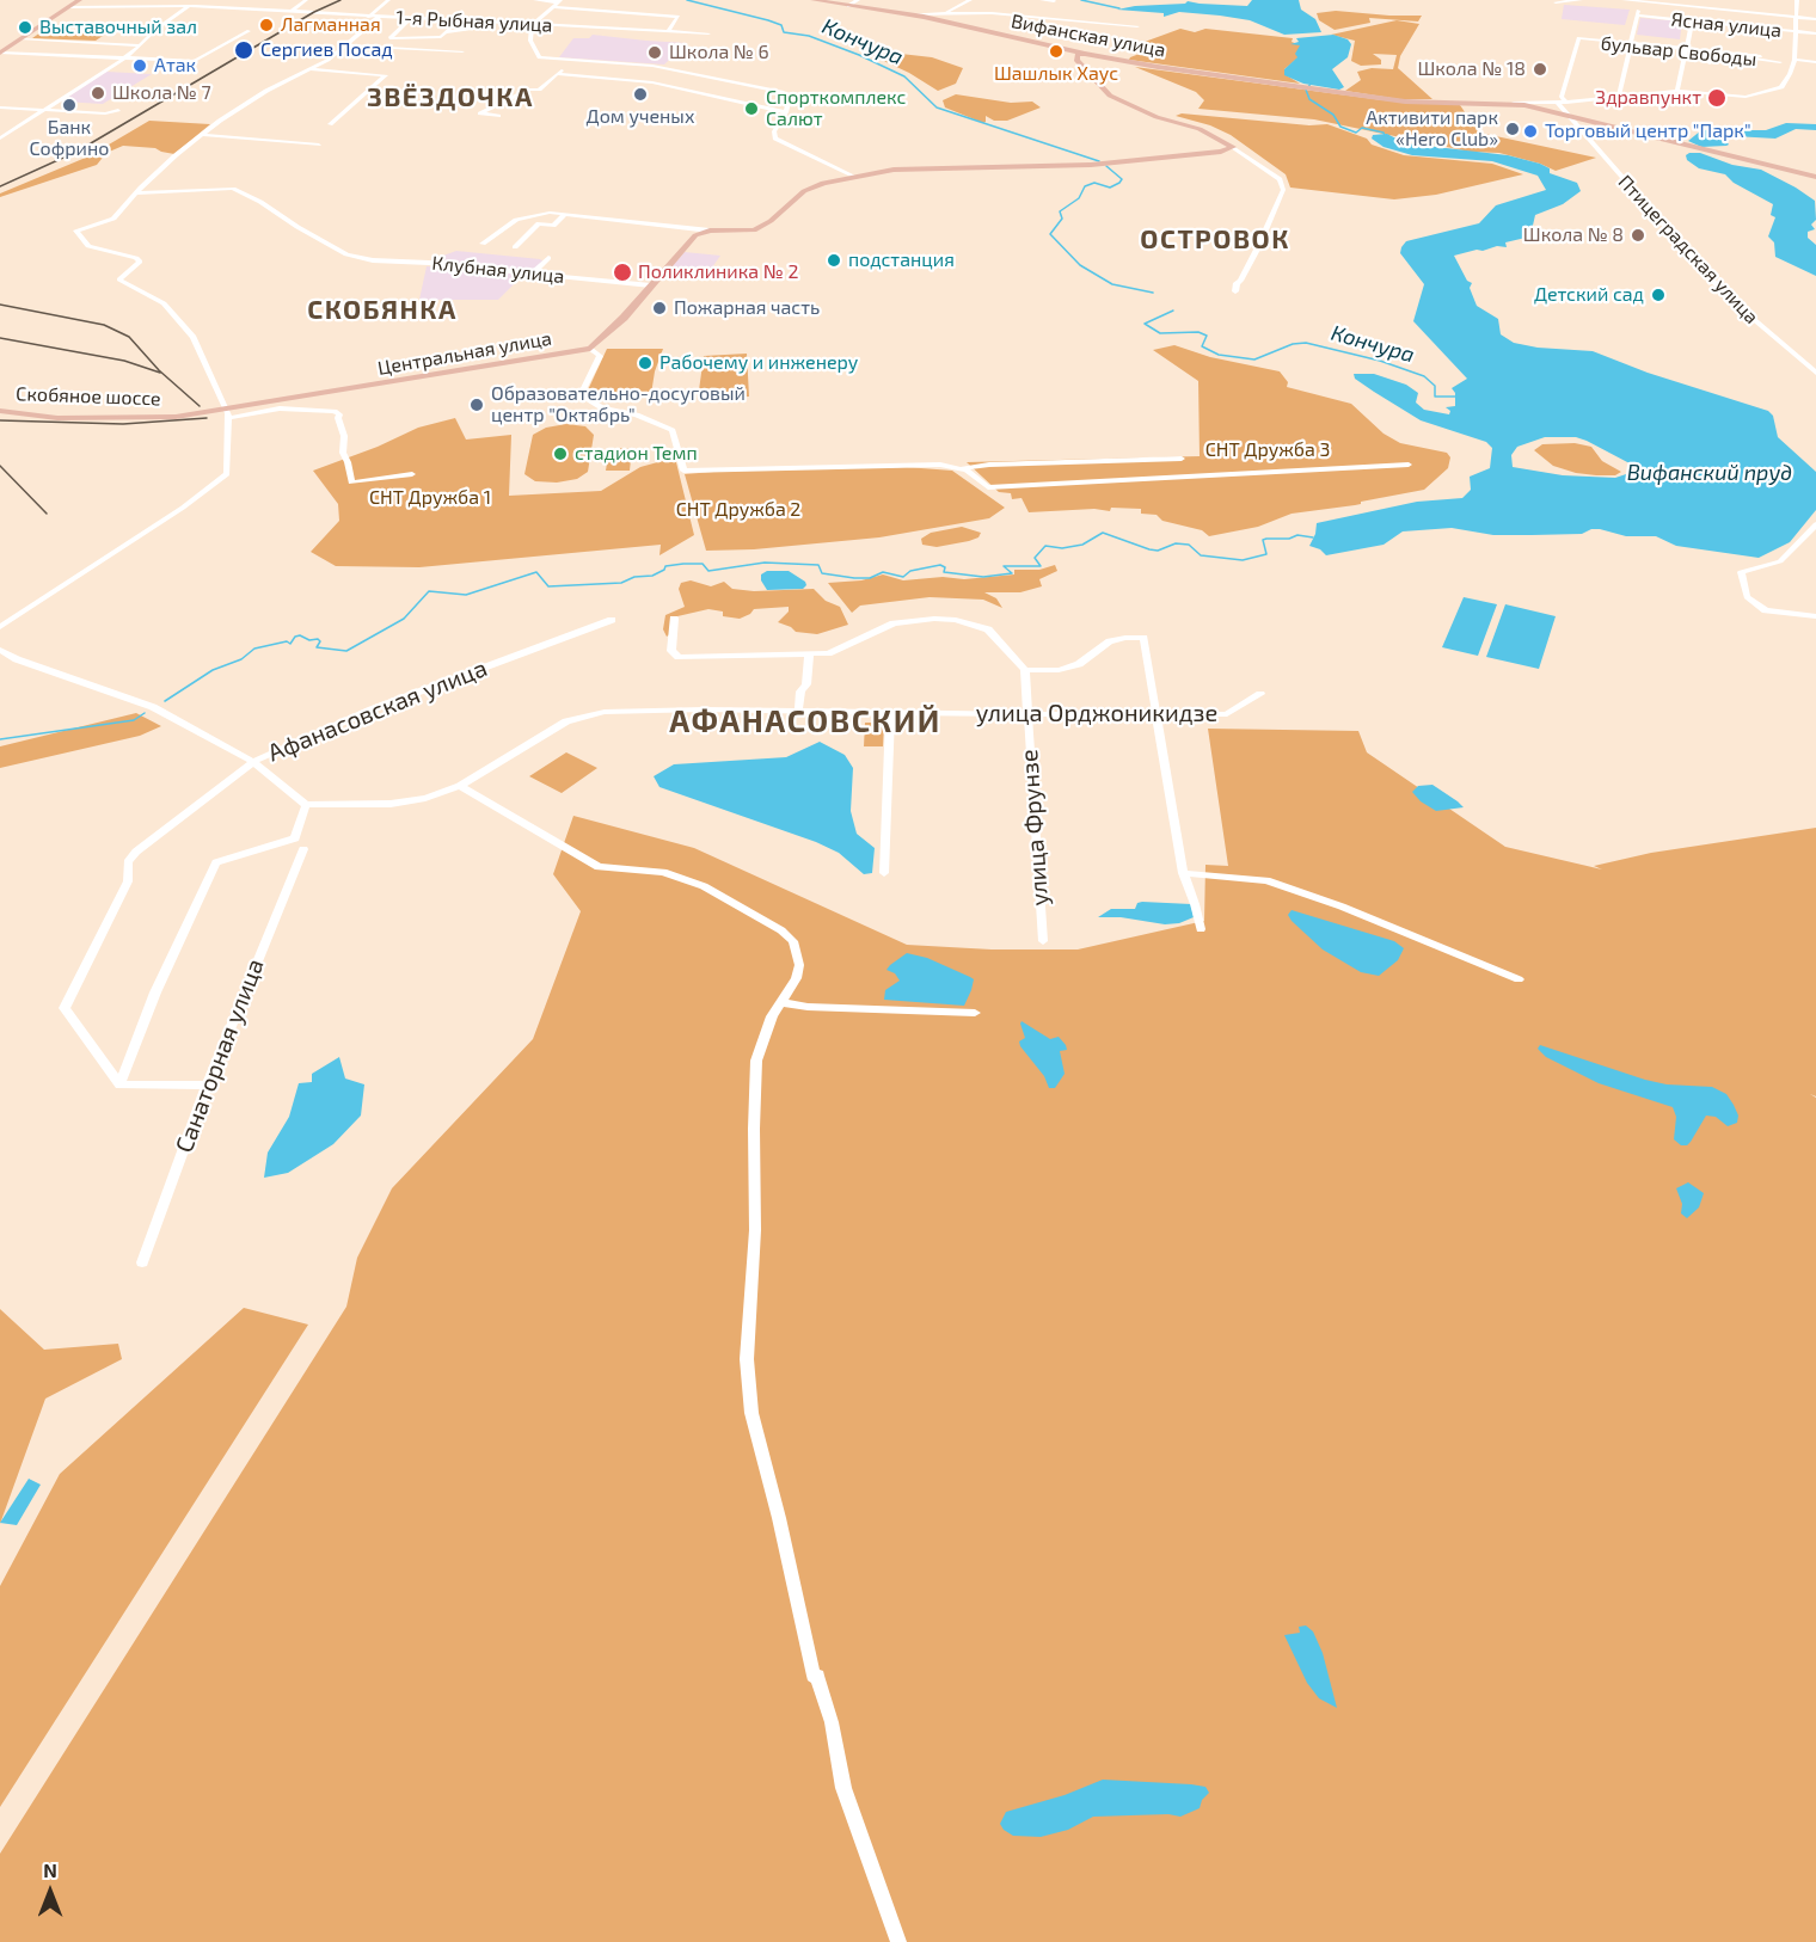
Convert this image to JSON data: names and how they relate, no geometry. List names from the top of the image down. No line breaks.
{"streets":{"main road":["Вифанская улица","Центральная улица","Скобяное шоссе"],"street":["1-я Рыбная улица","Ясная улица","бульвар Свободы","Птицеградская улица","Клубная улица","Афанасовская улица","улица Орджоникидзе","улица Фрунзе","Санаторная улица"]},"crossings":[["Вифанская улица","Птицеградская улица"],["Центральная улица","Скобяное шоссе"],["улица Орджоникидзе","улица Фрунзе"]],"districts":["ЗВЁЗДОЧКА","ОСТРОВОК","СКОБЯНКА","АФАНАСОВСКИЙ"],"water":["Кончура","Вифанский пруд"],"parks":["СНТ Дружба 3","СНТ Дружба 1","СНТ Дружба 2"],"places":["Лагманная","Выставочный зал","Сергиев Посад","Шашлык Хаус","Школа № 6","Атак","Школа № 18","Школа № 7","Дом ученых","Здравпункт","Банк Софрино","Спорткомплекс Салют","Активити парк «Hero Club»","Торговый центр \"Парк\"","Школа № 8","подстанция","Поликлиника № 2","Детский сад","Пожарная часть","Рабочему и инженеру","Образовательно-досуговый центр \"Октябрь\"","стадион Темп"],"north":"top"}
